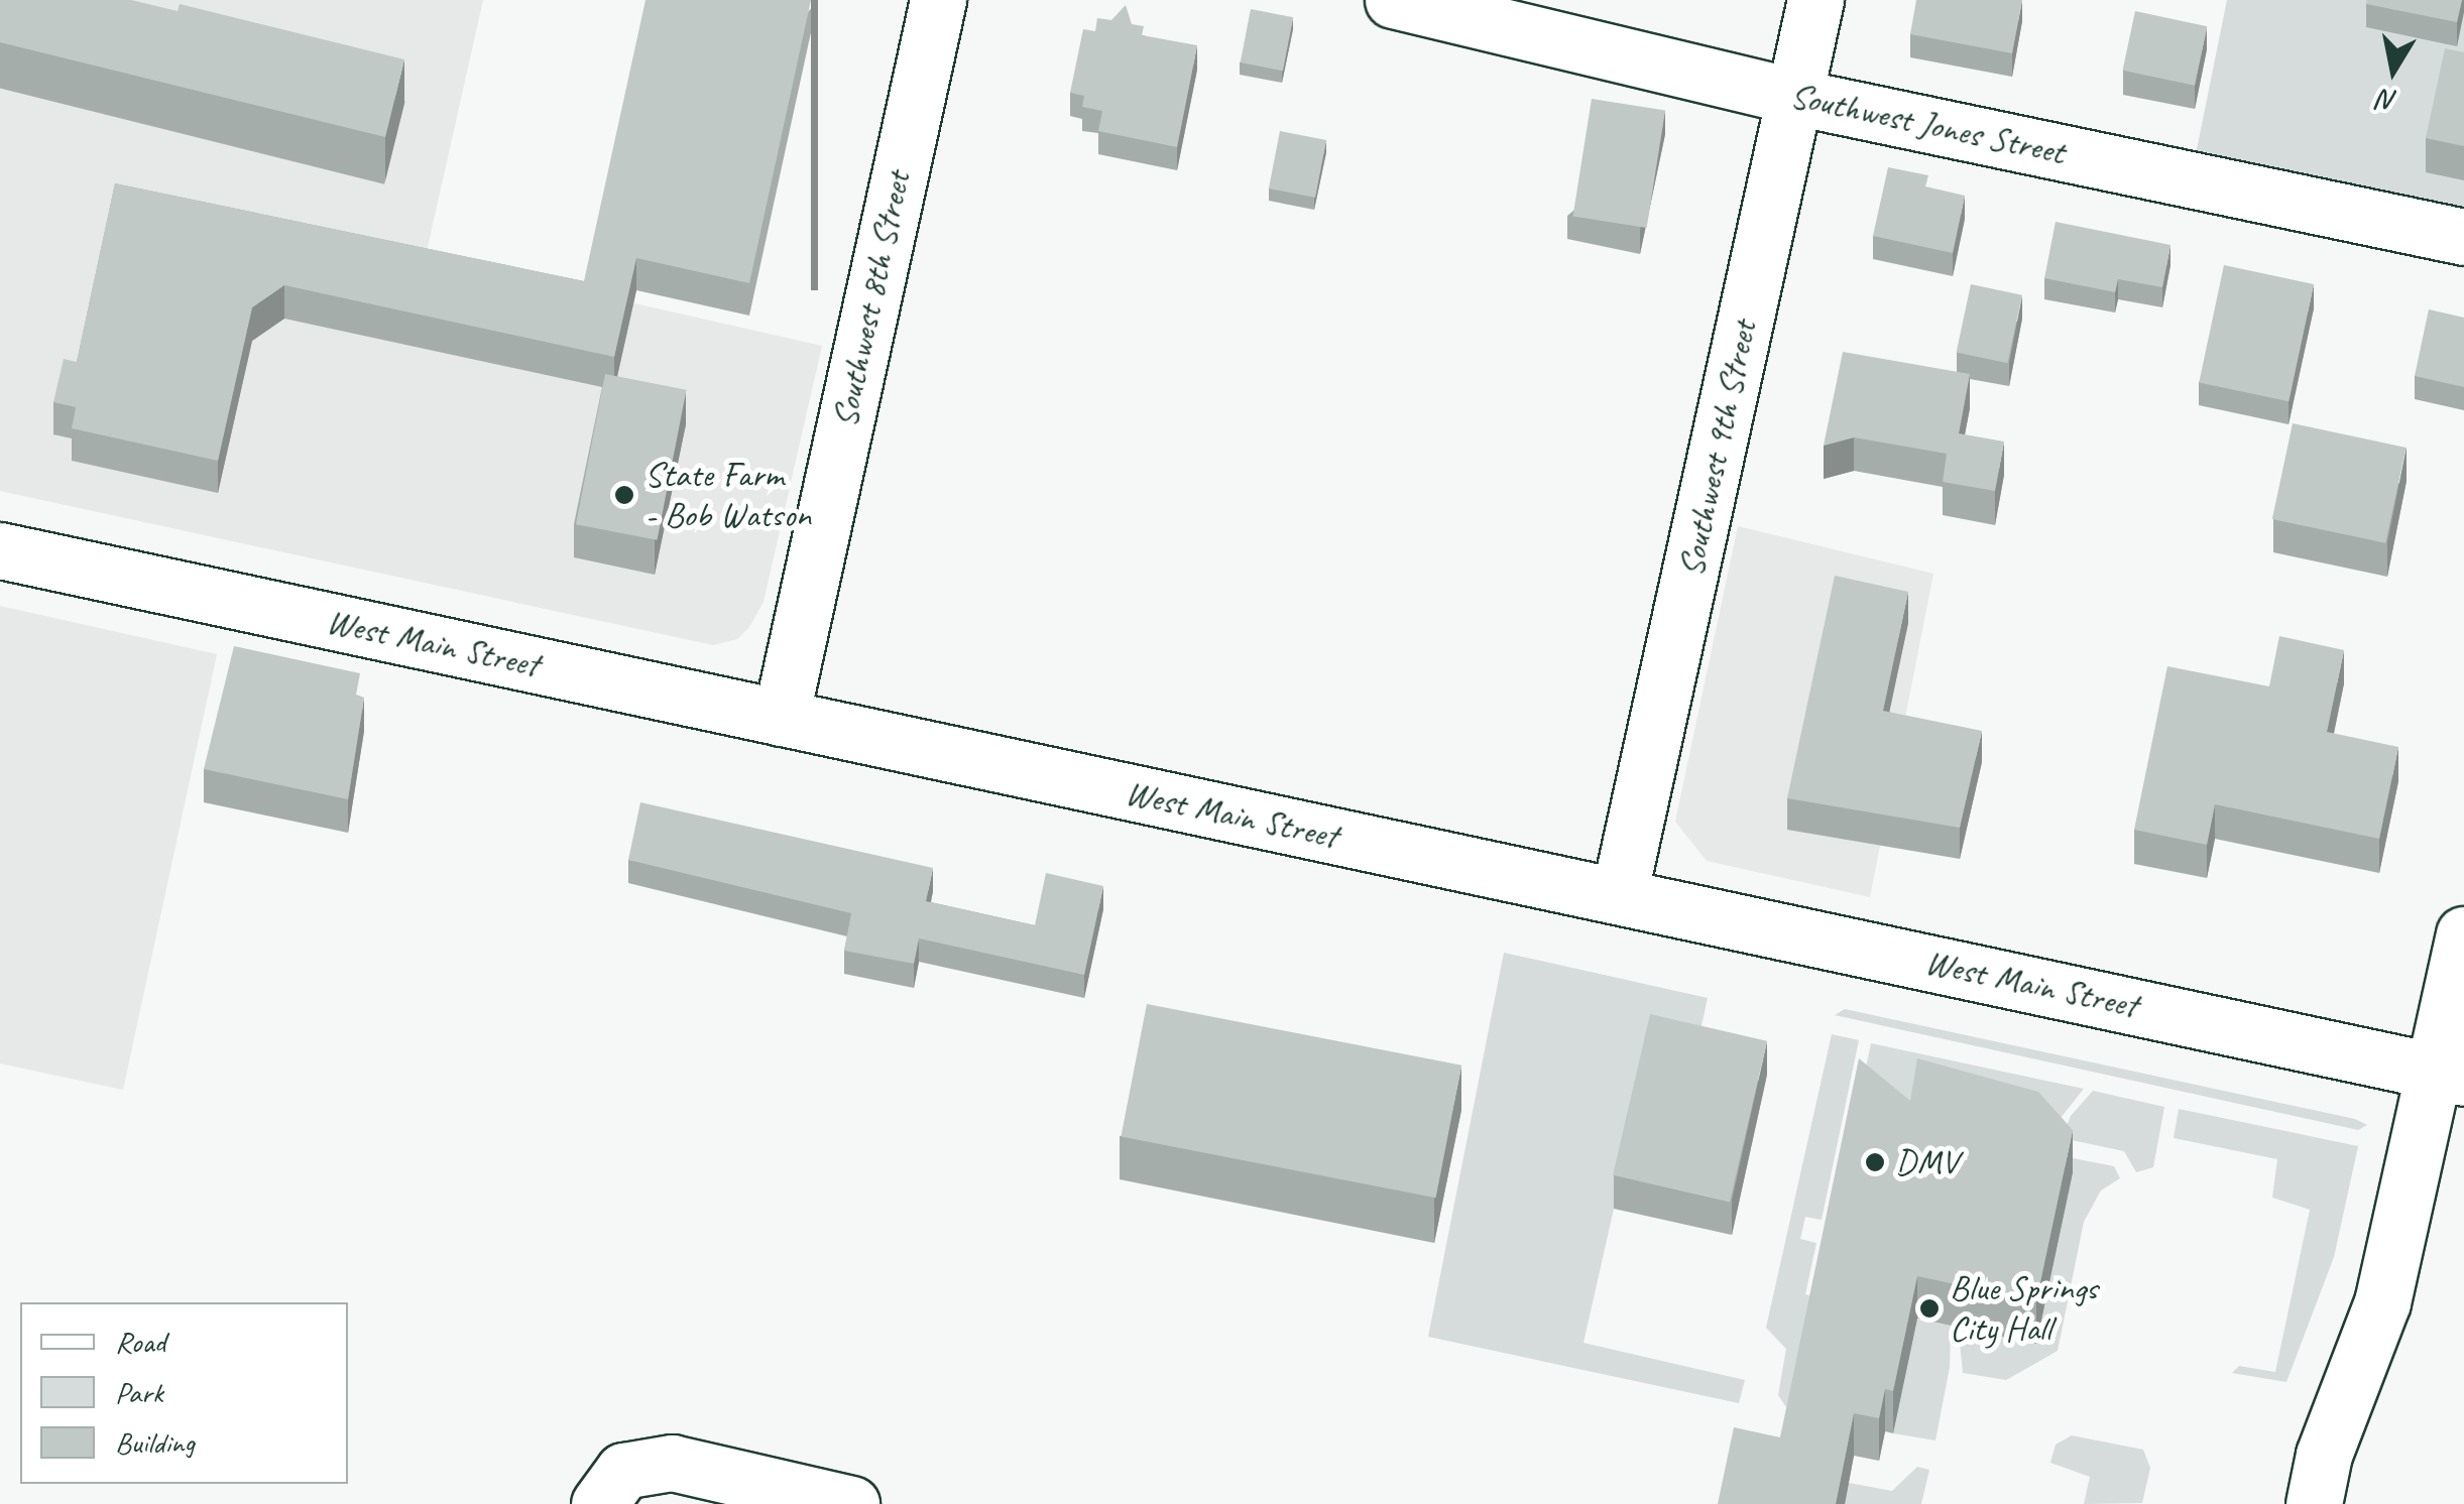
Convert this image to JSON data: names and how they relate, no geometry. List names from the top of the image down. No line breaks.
{"streets":{"street":["Southwest Jones Street","Southwest 8th Street","Southwest 9th Street","West Main Street"]},"crossings":[["Southwest Jones Street","Southwest 9th Street"],["Southwest 8th Street","West Main Street"],["Southwest 9th Street","West Main Street"]],"places":["State Farm - Bob Watson","DMV","Blue Springs City Hall"],"legend":["Road","Park","Building"],"north":"bottom"}
